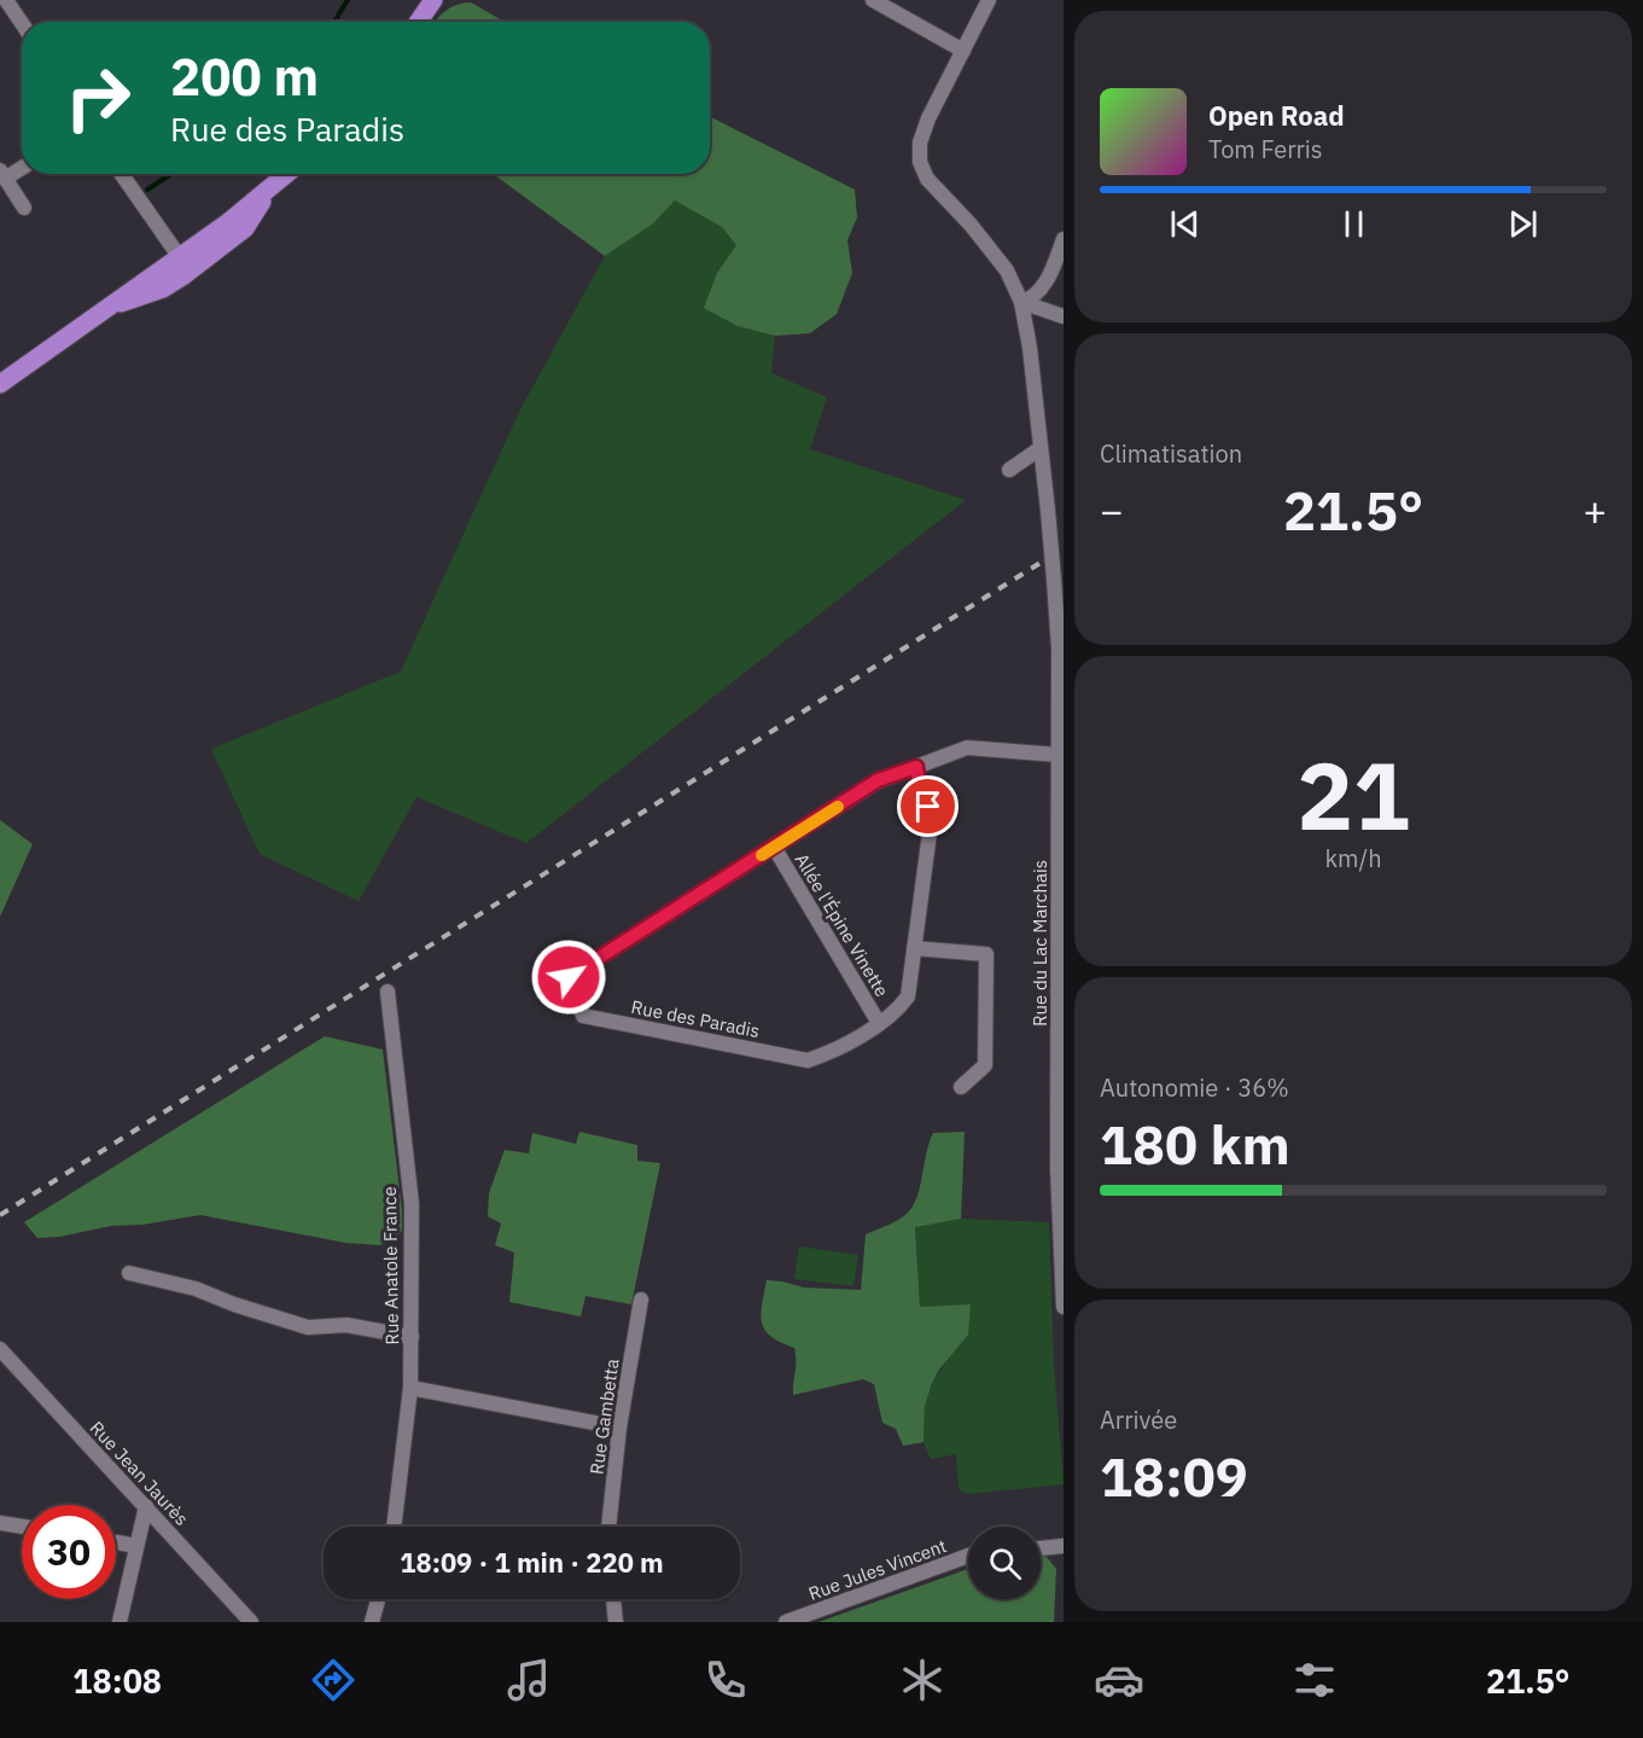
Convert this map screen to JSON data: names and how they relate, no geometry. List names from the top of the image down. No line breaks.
{"streets":{"street":["Allée l'Épine Vinette","Rue du Lac Marchais","Rue des Paradis","Rue Anatole France","Rue Gambetta","Rue Jean Jaurès","Rue Jules Vincent"]},"crossings":[["Allée l'Épine Vinette","Rue des Paradis"],["Rue du Lac Marchais","Rue des Paradis"]],"page":{"turn":["200 m","Rue des Paradis"],"song":["Open Road","Tom Ferris"],"tile":["Climatisation",["21","km/h"],["Autonomie · 36%","180 km"],["Arrivée","18:09"]],"heat":["−","21.5°","+"],"limit":"30","trip":"18:09 · 1 min · 220 m","tabs":["18:08","21.5°"]}}
